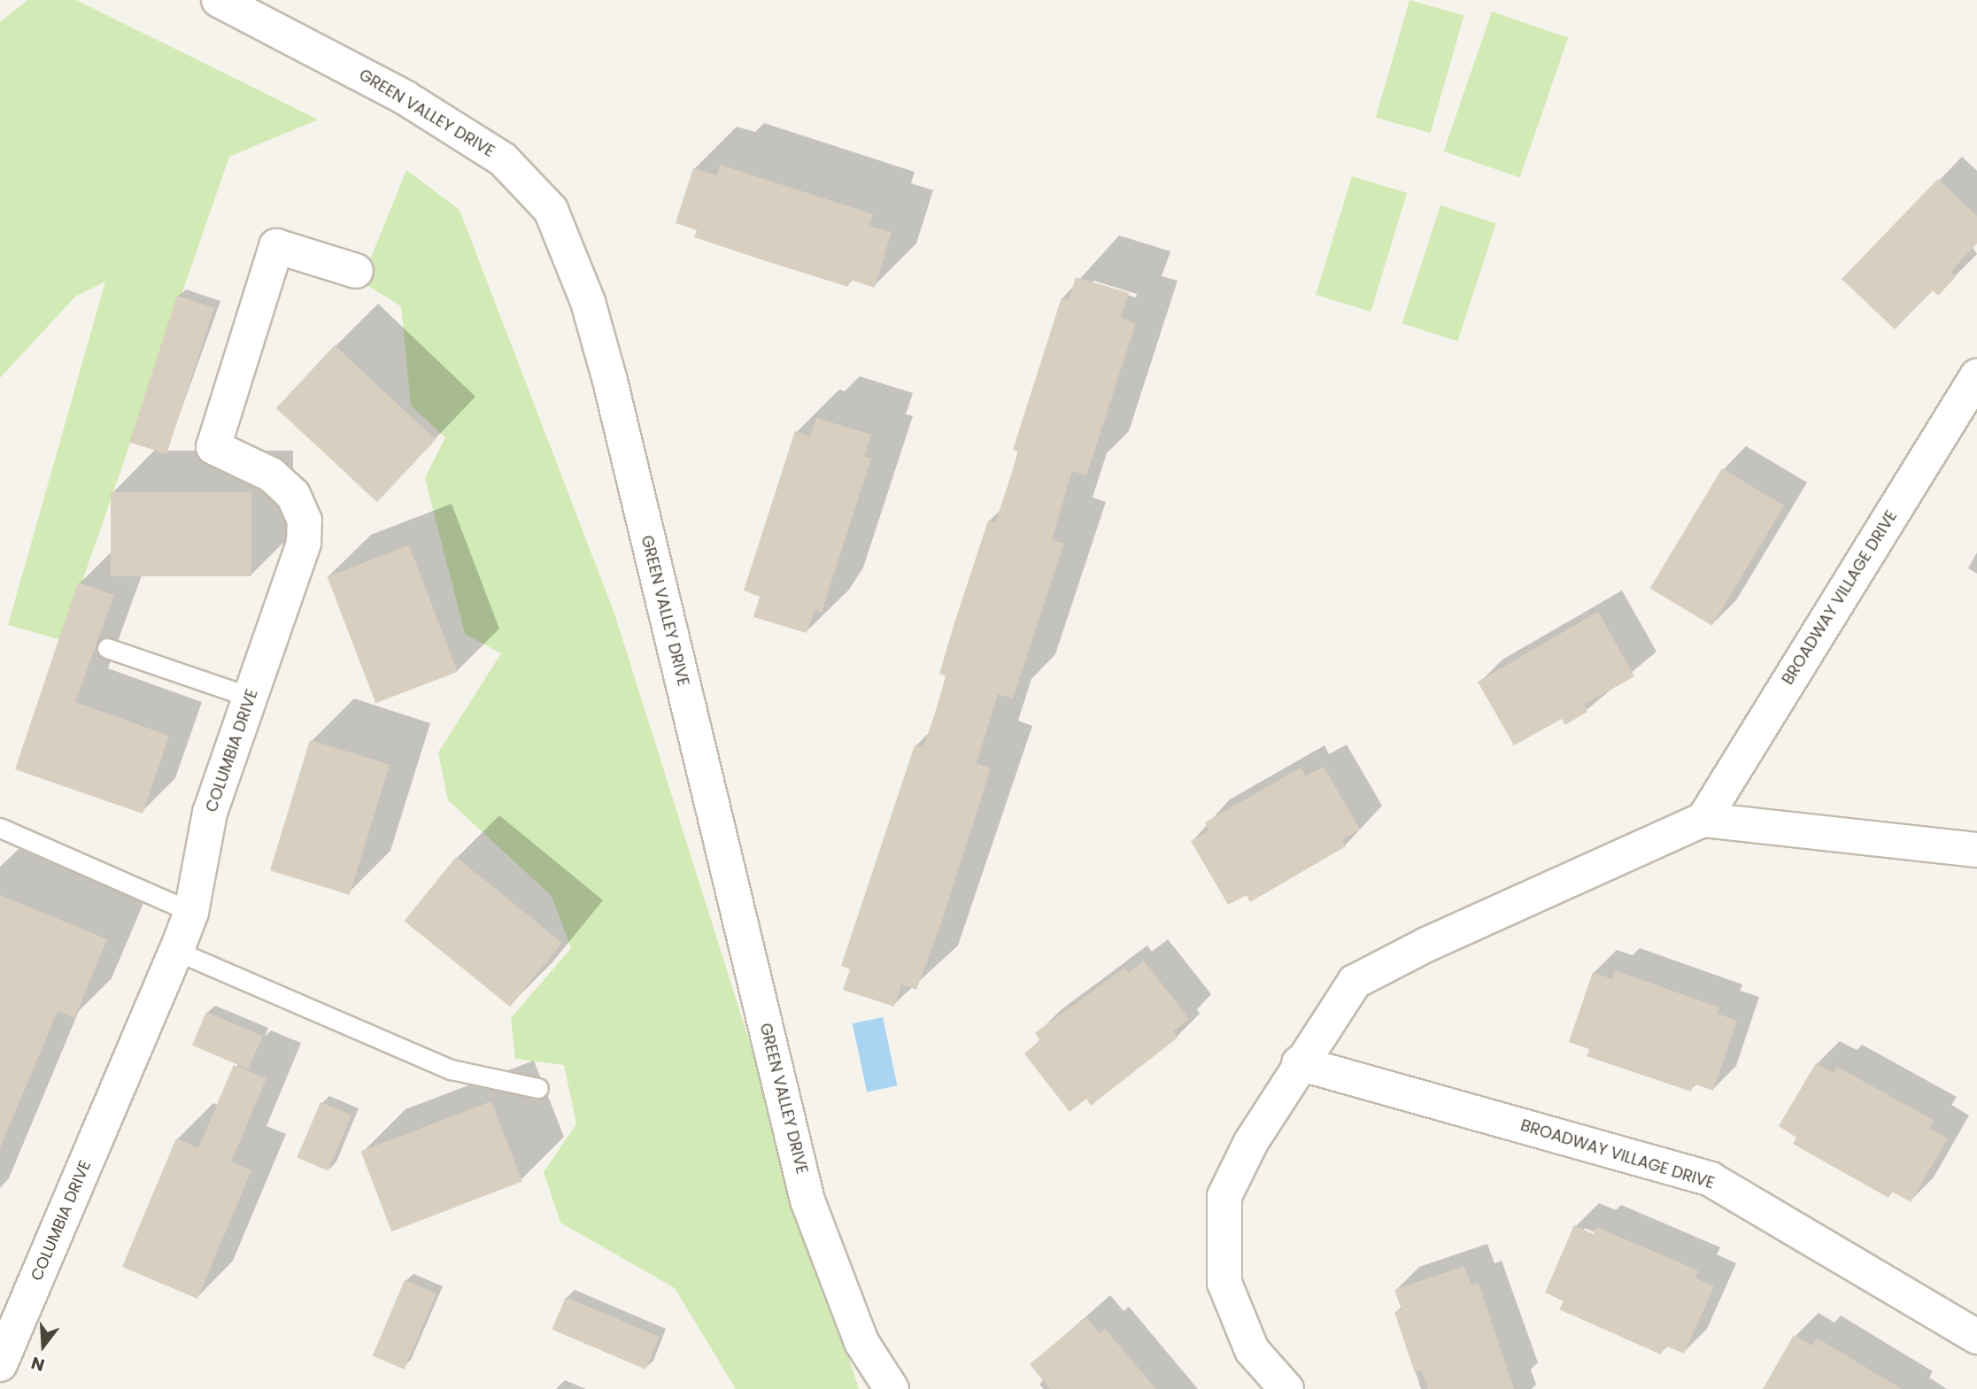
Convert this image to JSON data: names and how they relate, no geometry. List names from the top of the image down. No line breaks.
{"streets":{"street":["GREEN VALLEY DRIVE","BROADWAY VILLAGE DRIVE","COLUMBIA DRIVE"]},"north":"bottom"}
